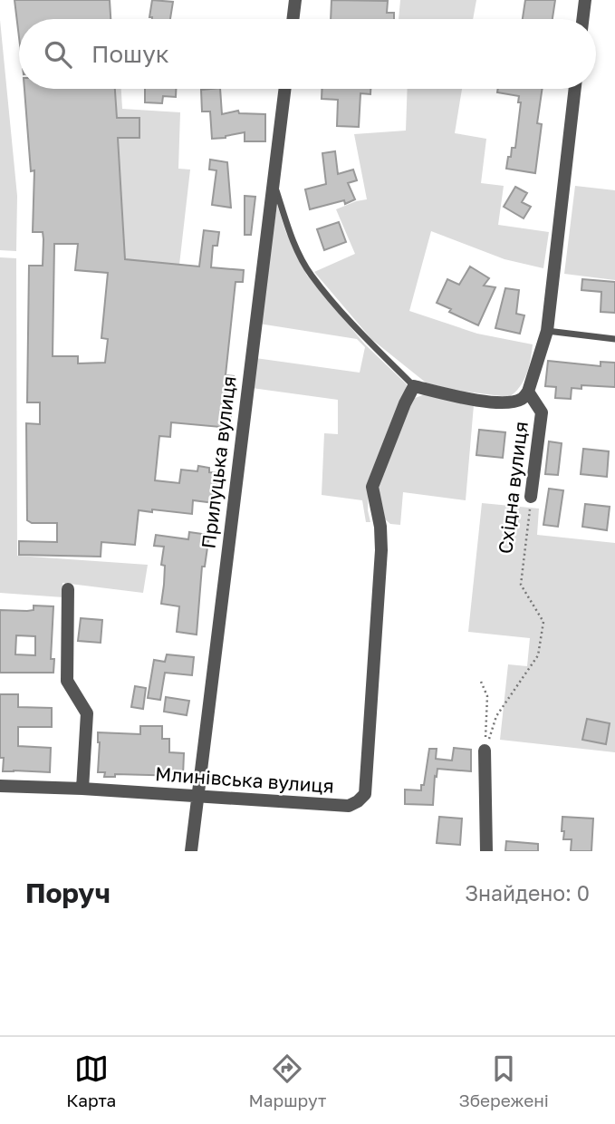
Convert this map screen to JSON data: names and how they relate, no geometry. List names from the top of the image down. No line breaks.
{"streets":{"street":["Прилуцька вулиця","Східна вулиця","Млинівська вулиця"]},"crossings":[["Прилуцька вулиця","Млинівська вулиця"]],"page":{"search":"Пошук","heading":["Поруч","Знайдено: 0"],"nav":["Карта","Маршрут","Збережені"]}}
